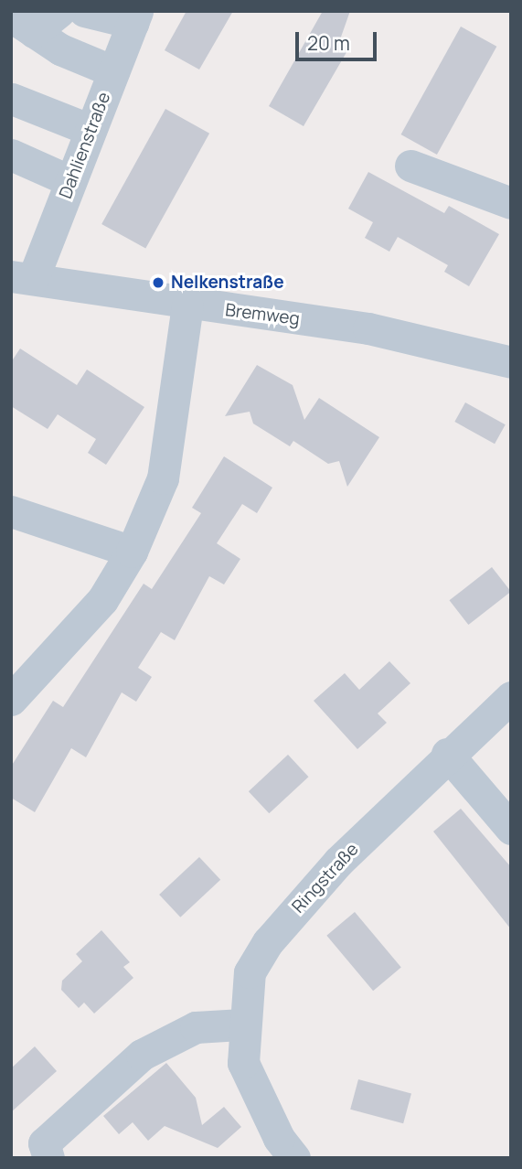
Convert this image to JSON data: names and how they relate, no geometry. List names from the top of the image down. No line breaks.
{"streets":{"street":["Dahlienstraße","Bremweg","Ringstraße"]},"crossings":[["Dahlienstraße","Bremweg"]],"places":["Nelkenstraße"],"scale_bar":"20 m"}
